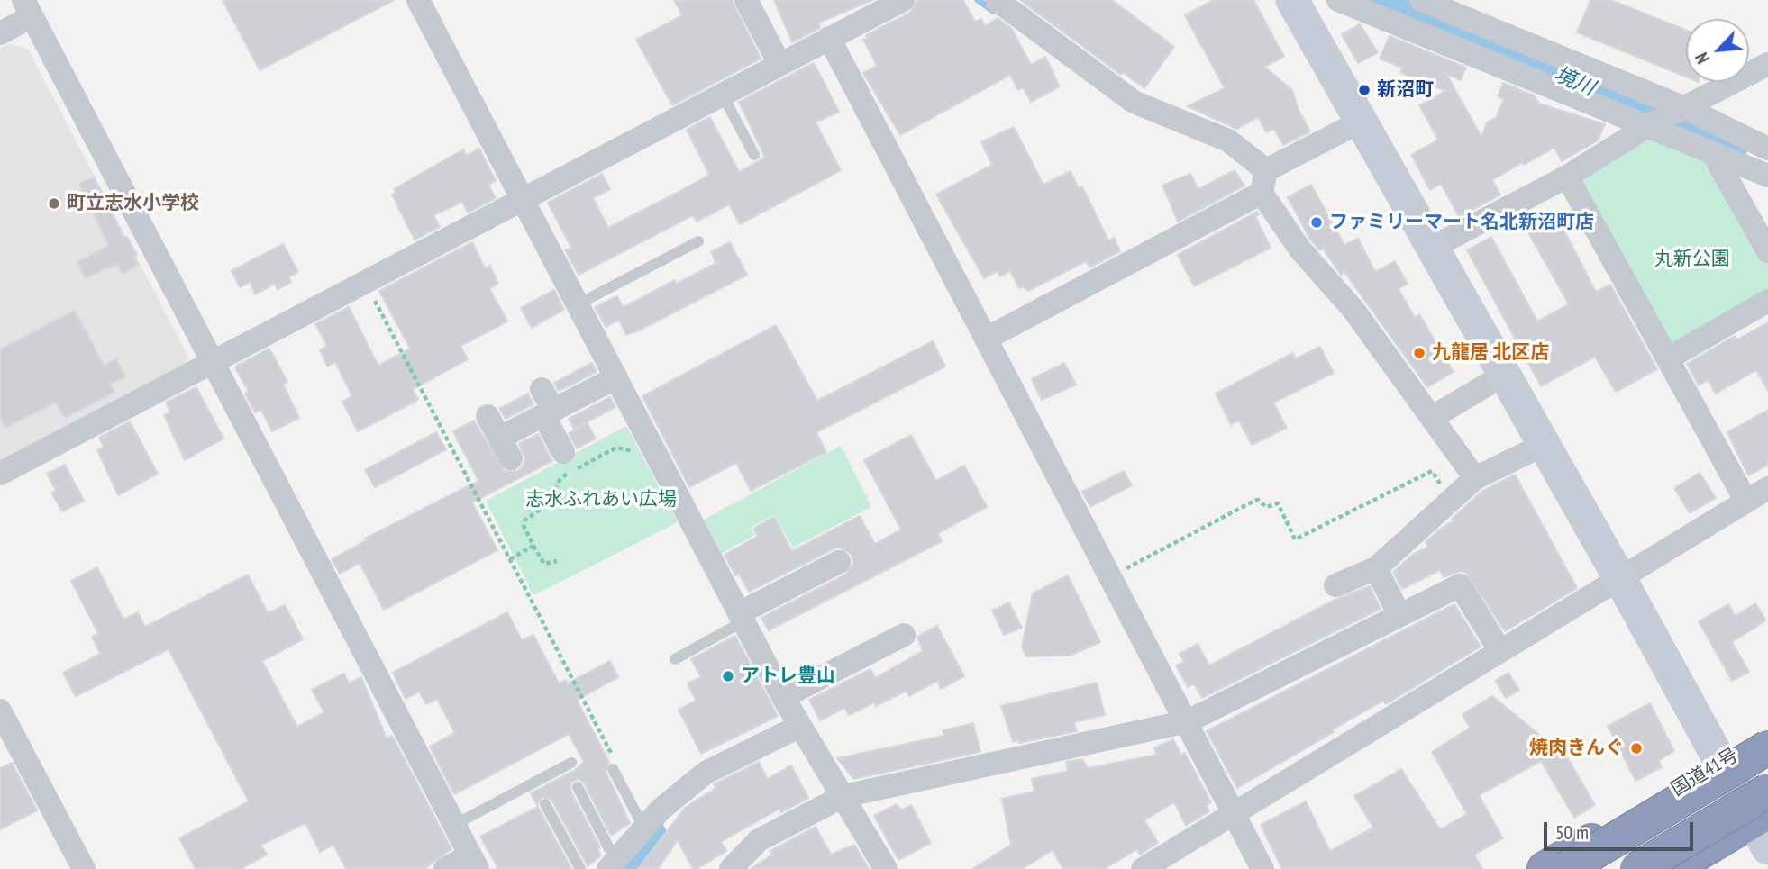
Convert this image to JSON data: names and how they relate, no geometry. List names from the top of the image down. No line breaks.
{"streets":{"highway":["国道41号"]},"water":["境川"],"parks":["丸新公園","志水ふれあい広場"],"places":["新沼町","町立志水小学校","ファミリーマート名北新沼町店","九龍居 北区店","アトレ豊山","焼肉きんぐ"],"scale_bar":"50 m","north":"bottom left"}
